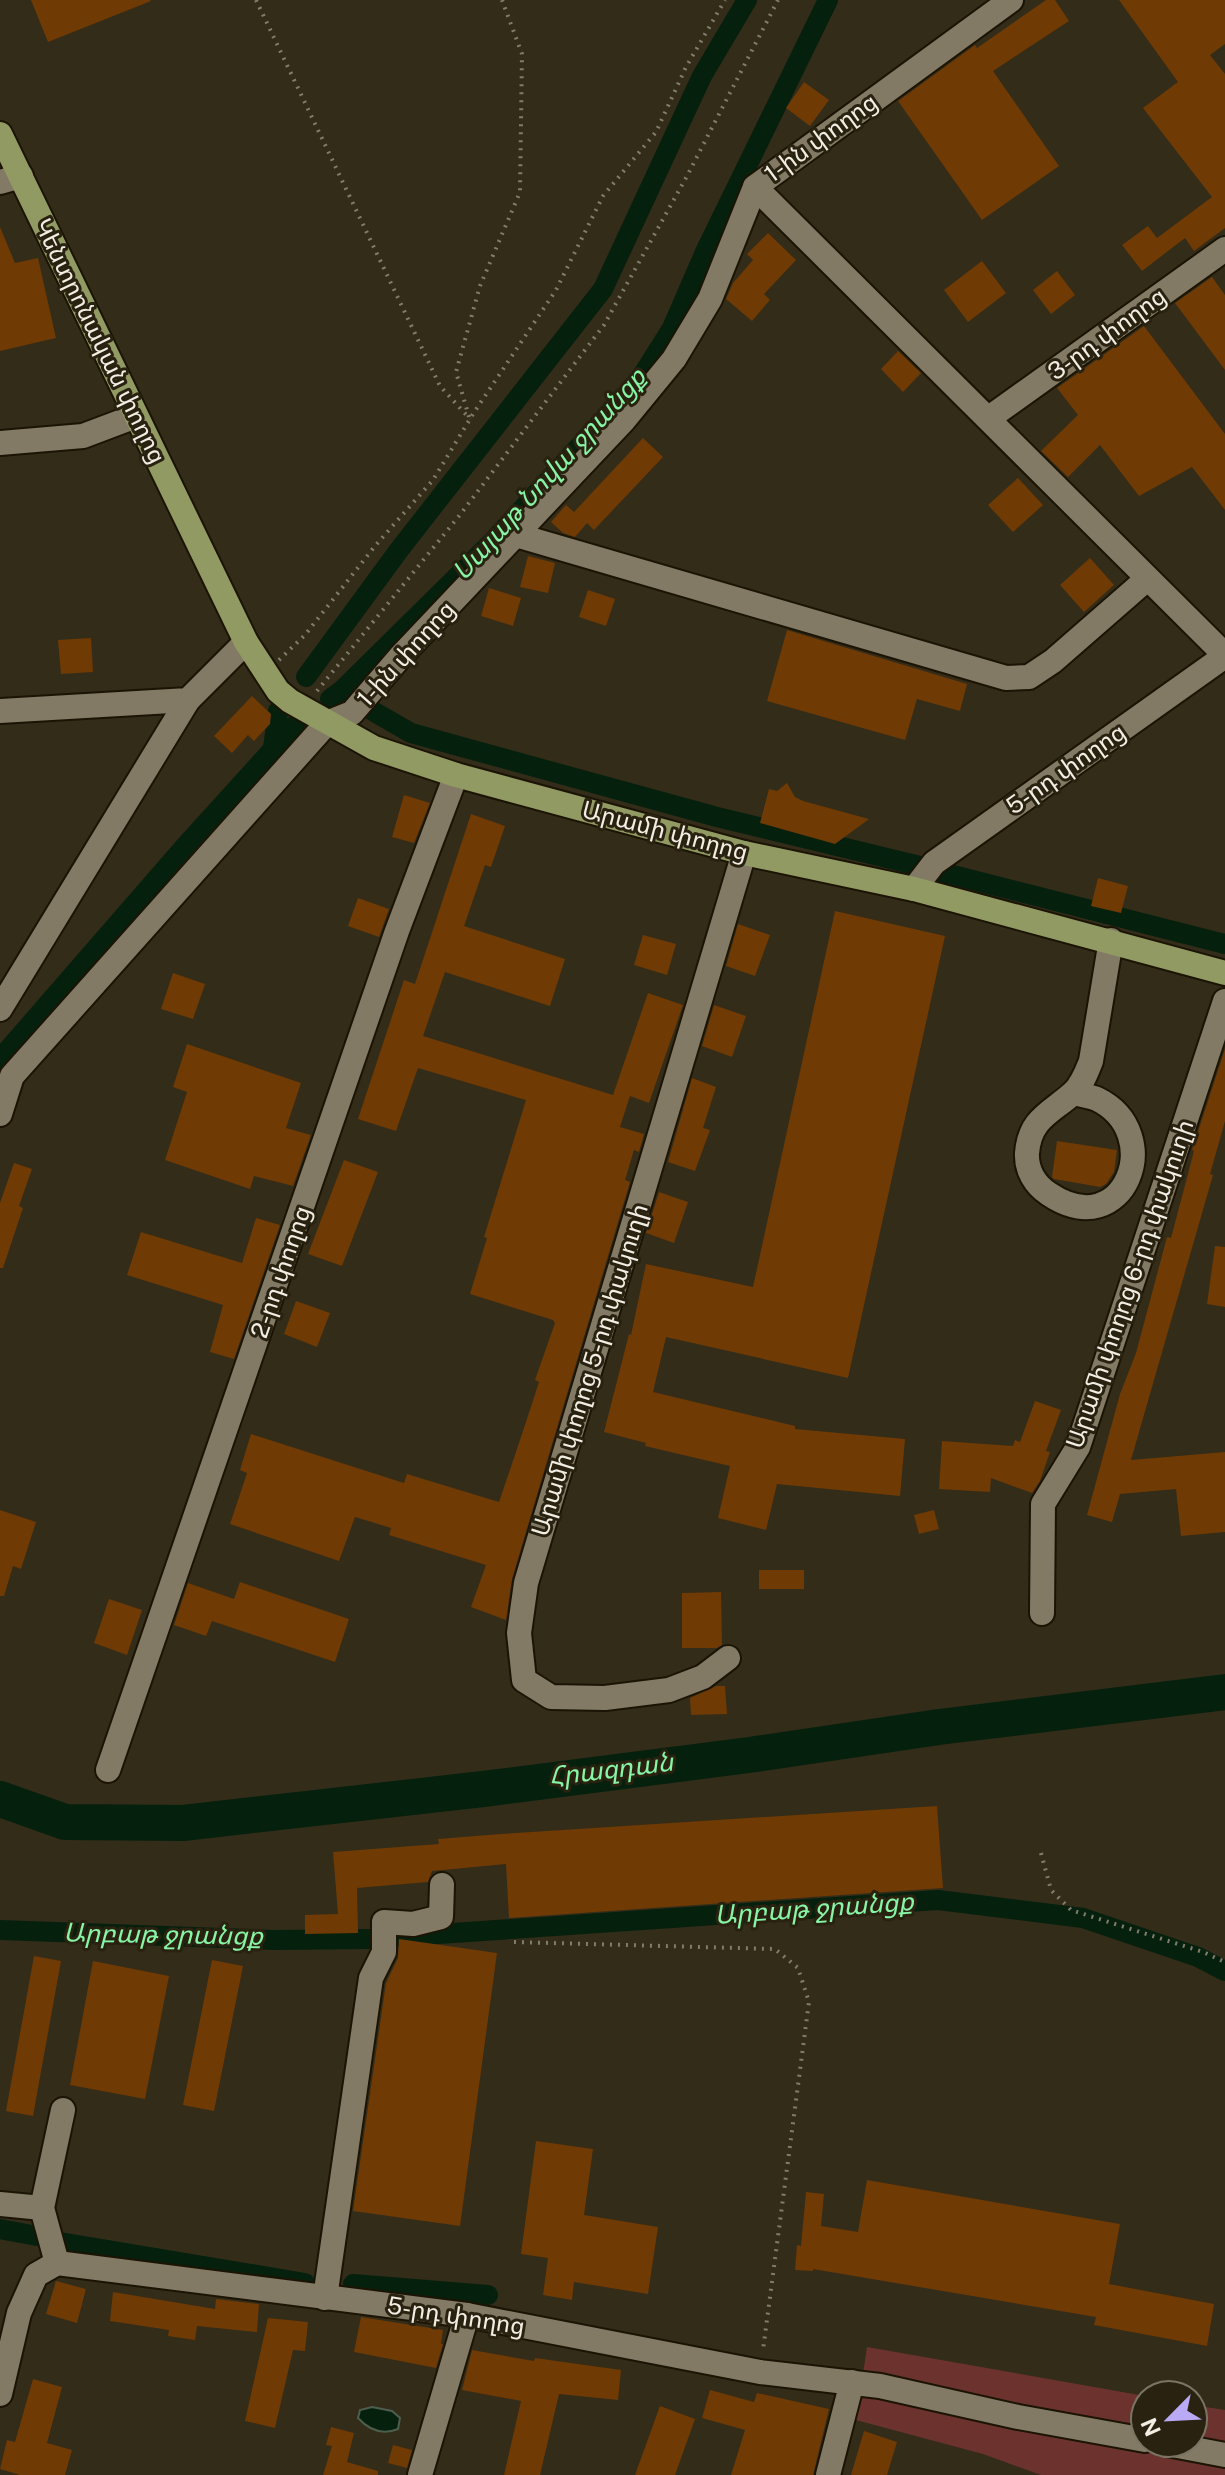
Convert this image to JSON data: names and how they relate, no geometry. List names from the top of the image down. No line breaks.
{"streets":{"main road":["Կենտրոնական փողոց","Արամի փողոց"],"street":["1-ին փողոց","3-րդ փողոց","5-րդ փողոց","2-րդ փողոց","Արամի փողոց 6-րդ փակուղի","Արամի փողոց 5-րդ փակուղի"]},"crossings":[["1-ին փողոց","Արամի փողոց"],["Կենտրոնական փողոց","Արամի փողոց"],["5-րդ փողոց","Արամի փողոց"],["Արամի փողոց","2-րդ փողոց"],["Արամի փողոց","Արամի փողոց 5-րդ փակուղի"]],"water":["Սայաթ Նովա ջրանցք","Հրազդան","Արբաթ ջրանցք"],"north":"bottom left"}
